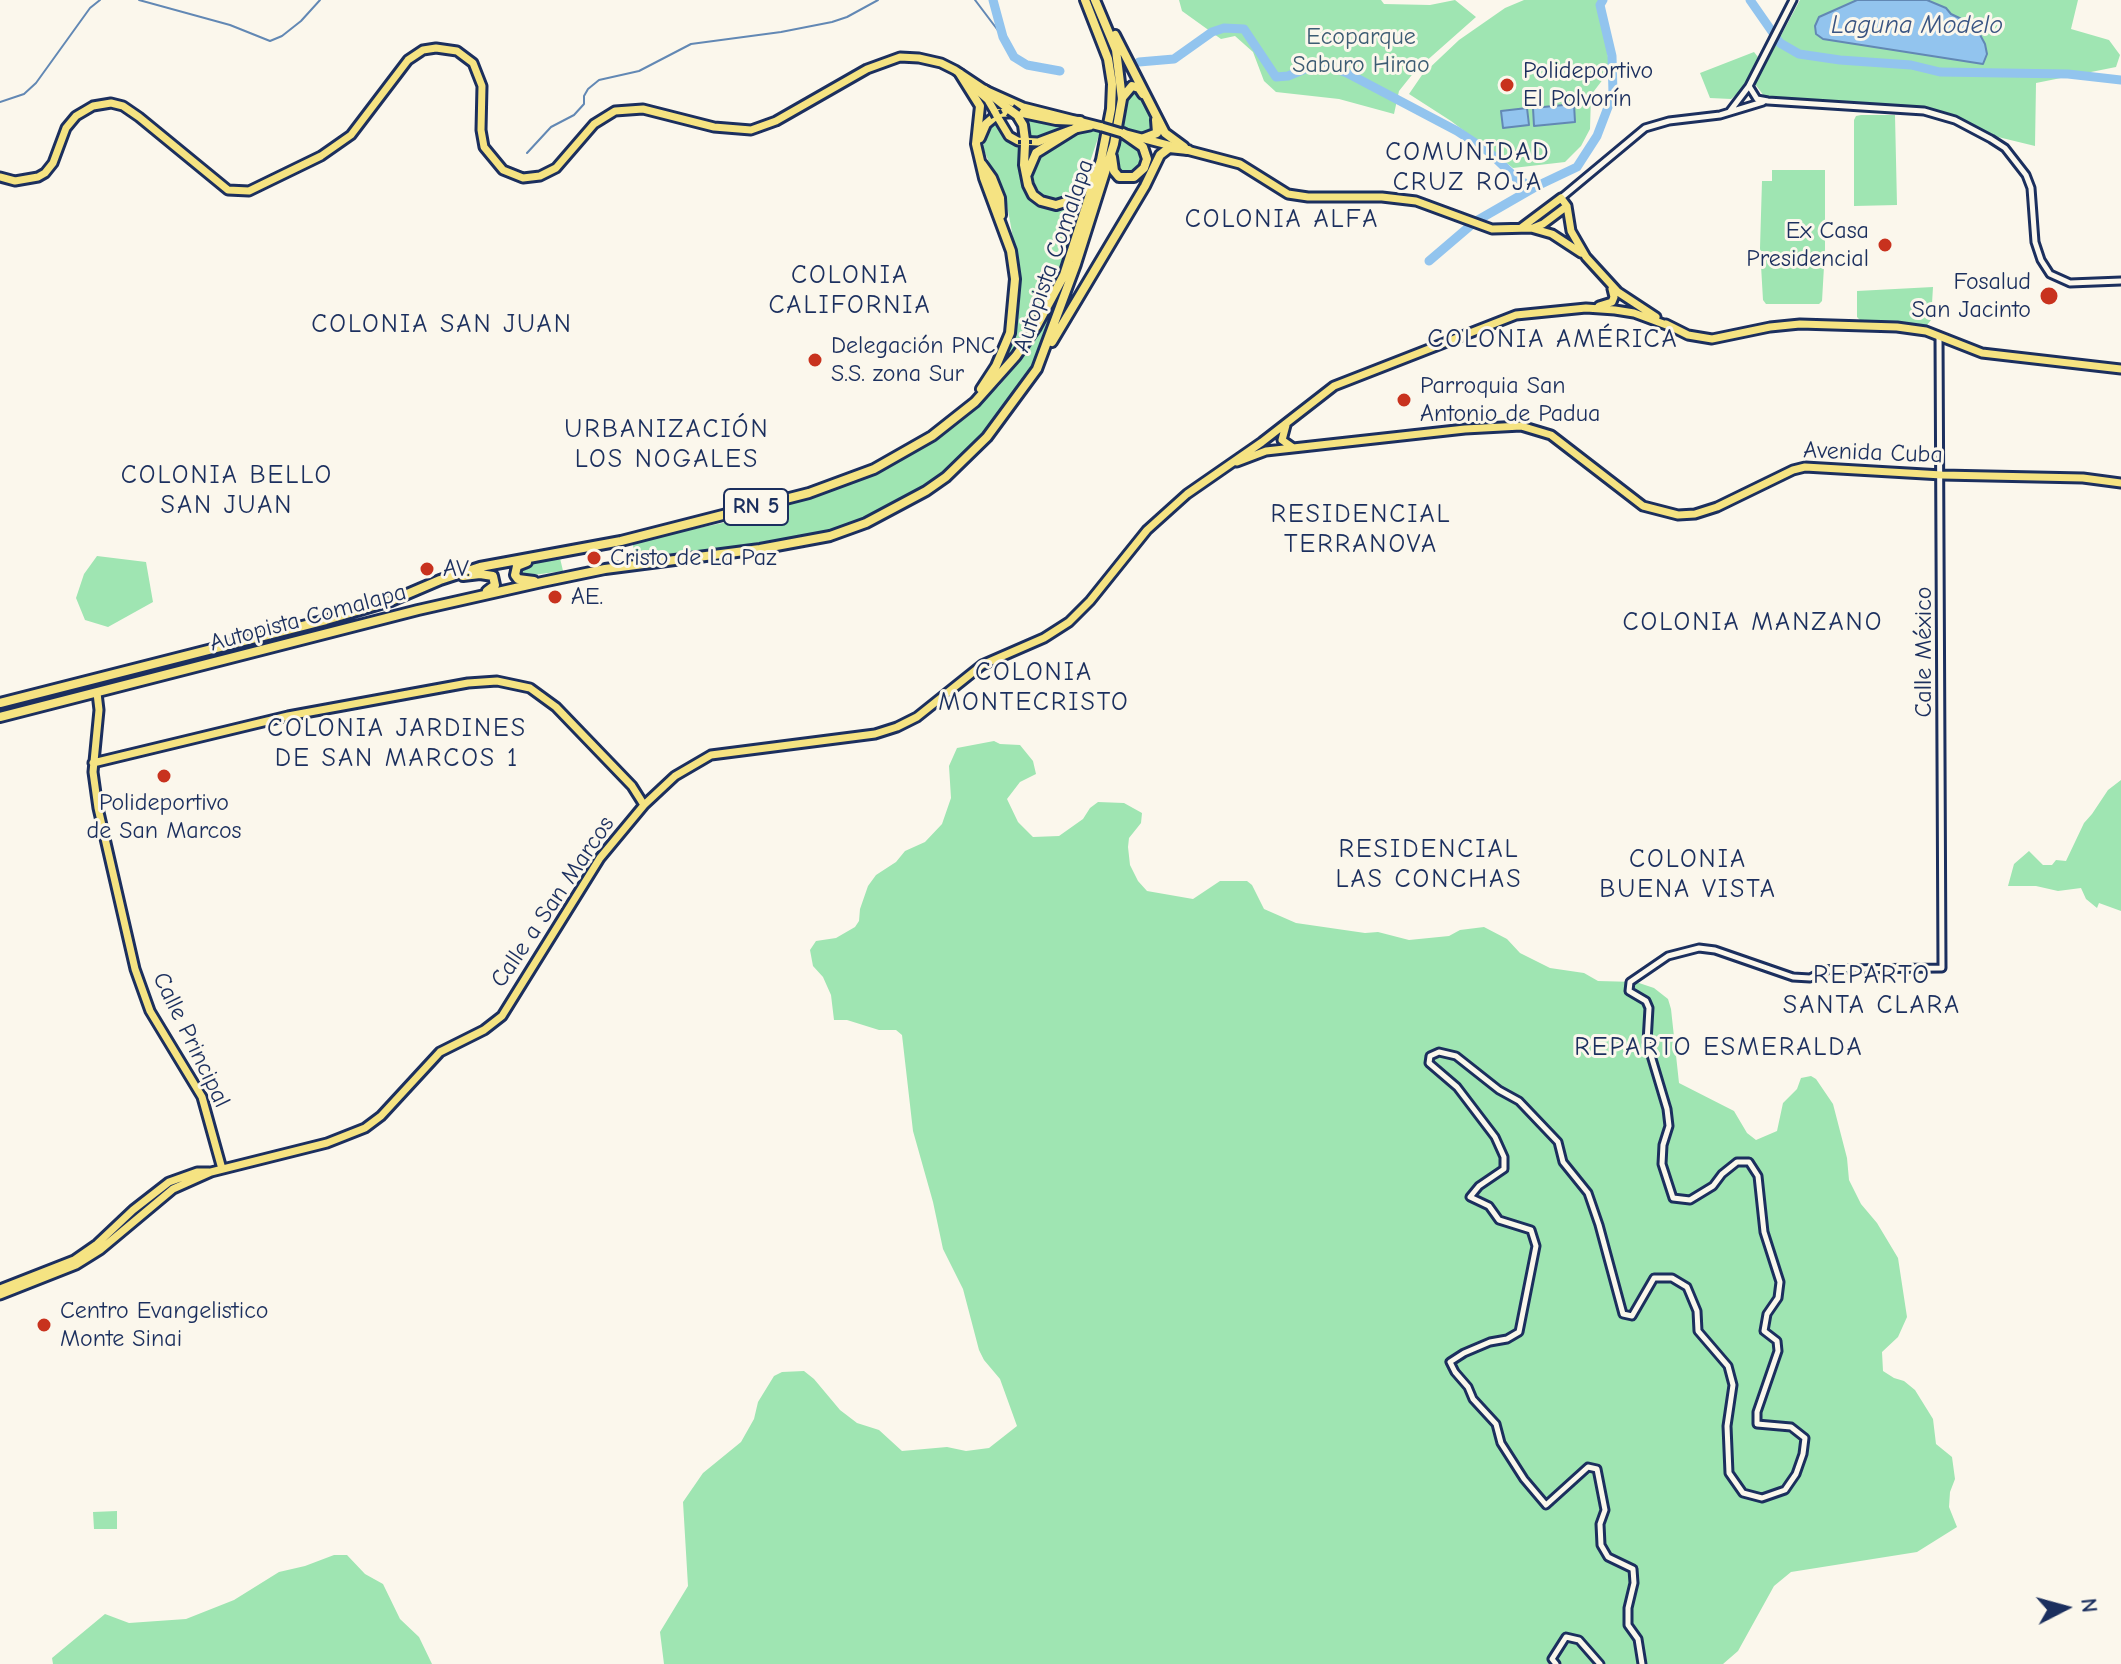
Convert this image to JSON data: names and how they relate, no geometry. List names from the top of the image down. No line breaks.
{"streets":{"highway":["Autopista Comalapa","RN 5"],"main road":["Avenida Cuba","Calle a San Marcos","Calle Principal"],"street":["Calle México"]},"crossings":[["Autopista Comalapa","Calle Principal"],["Avenida Cuba","Calle México"],["Avenida Cuba","Calle a San Marcos"],["Calle a San Marcos","Calle Principal"]],"districts":["COMUNIDAD CRUZ ROJA","COLONIA ALFA","COLONIA CALIFORNIA","COLONIA SAN JUAN","COLONIA AMÉRICA","URBANIZACIÓN LOS NOGALES","COLONIA BELLO SAN JUAN","RESIDENCIAL TERRANOVA","COLONIA MANZANO","COLONIA MONTECRISTO","COLONIA JARDINES DE SAN MARCOS 1","RESIDENCIAL LAS CONCHAS","COLONIA BUENA VISTA","REPARTO SANTA CLARA","REPARTO ESMERALDA"],"water":["Laguna Modelo"],"parks":["Ecoparque Saburo Hirao"],"places":["Polideportivo El Polvorín","Ex Casa Presidencial","Fosalud San Jacinto","Delegación PNC S.S. zona Sur","Parroquia San Antonio de Padua","Cristo de La Paz","AV.","AE.","Polideportivo de San Marcos","Centro Evangelistico Monte Sinai"],"north":"right"}
